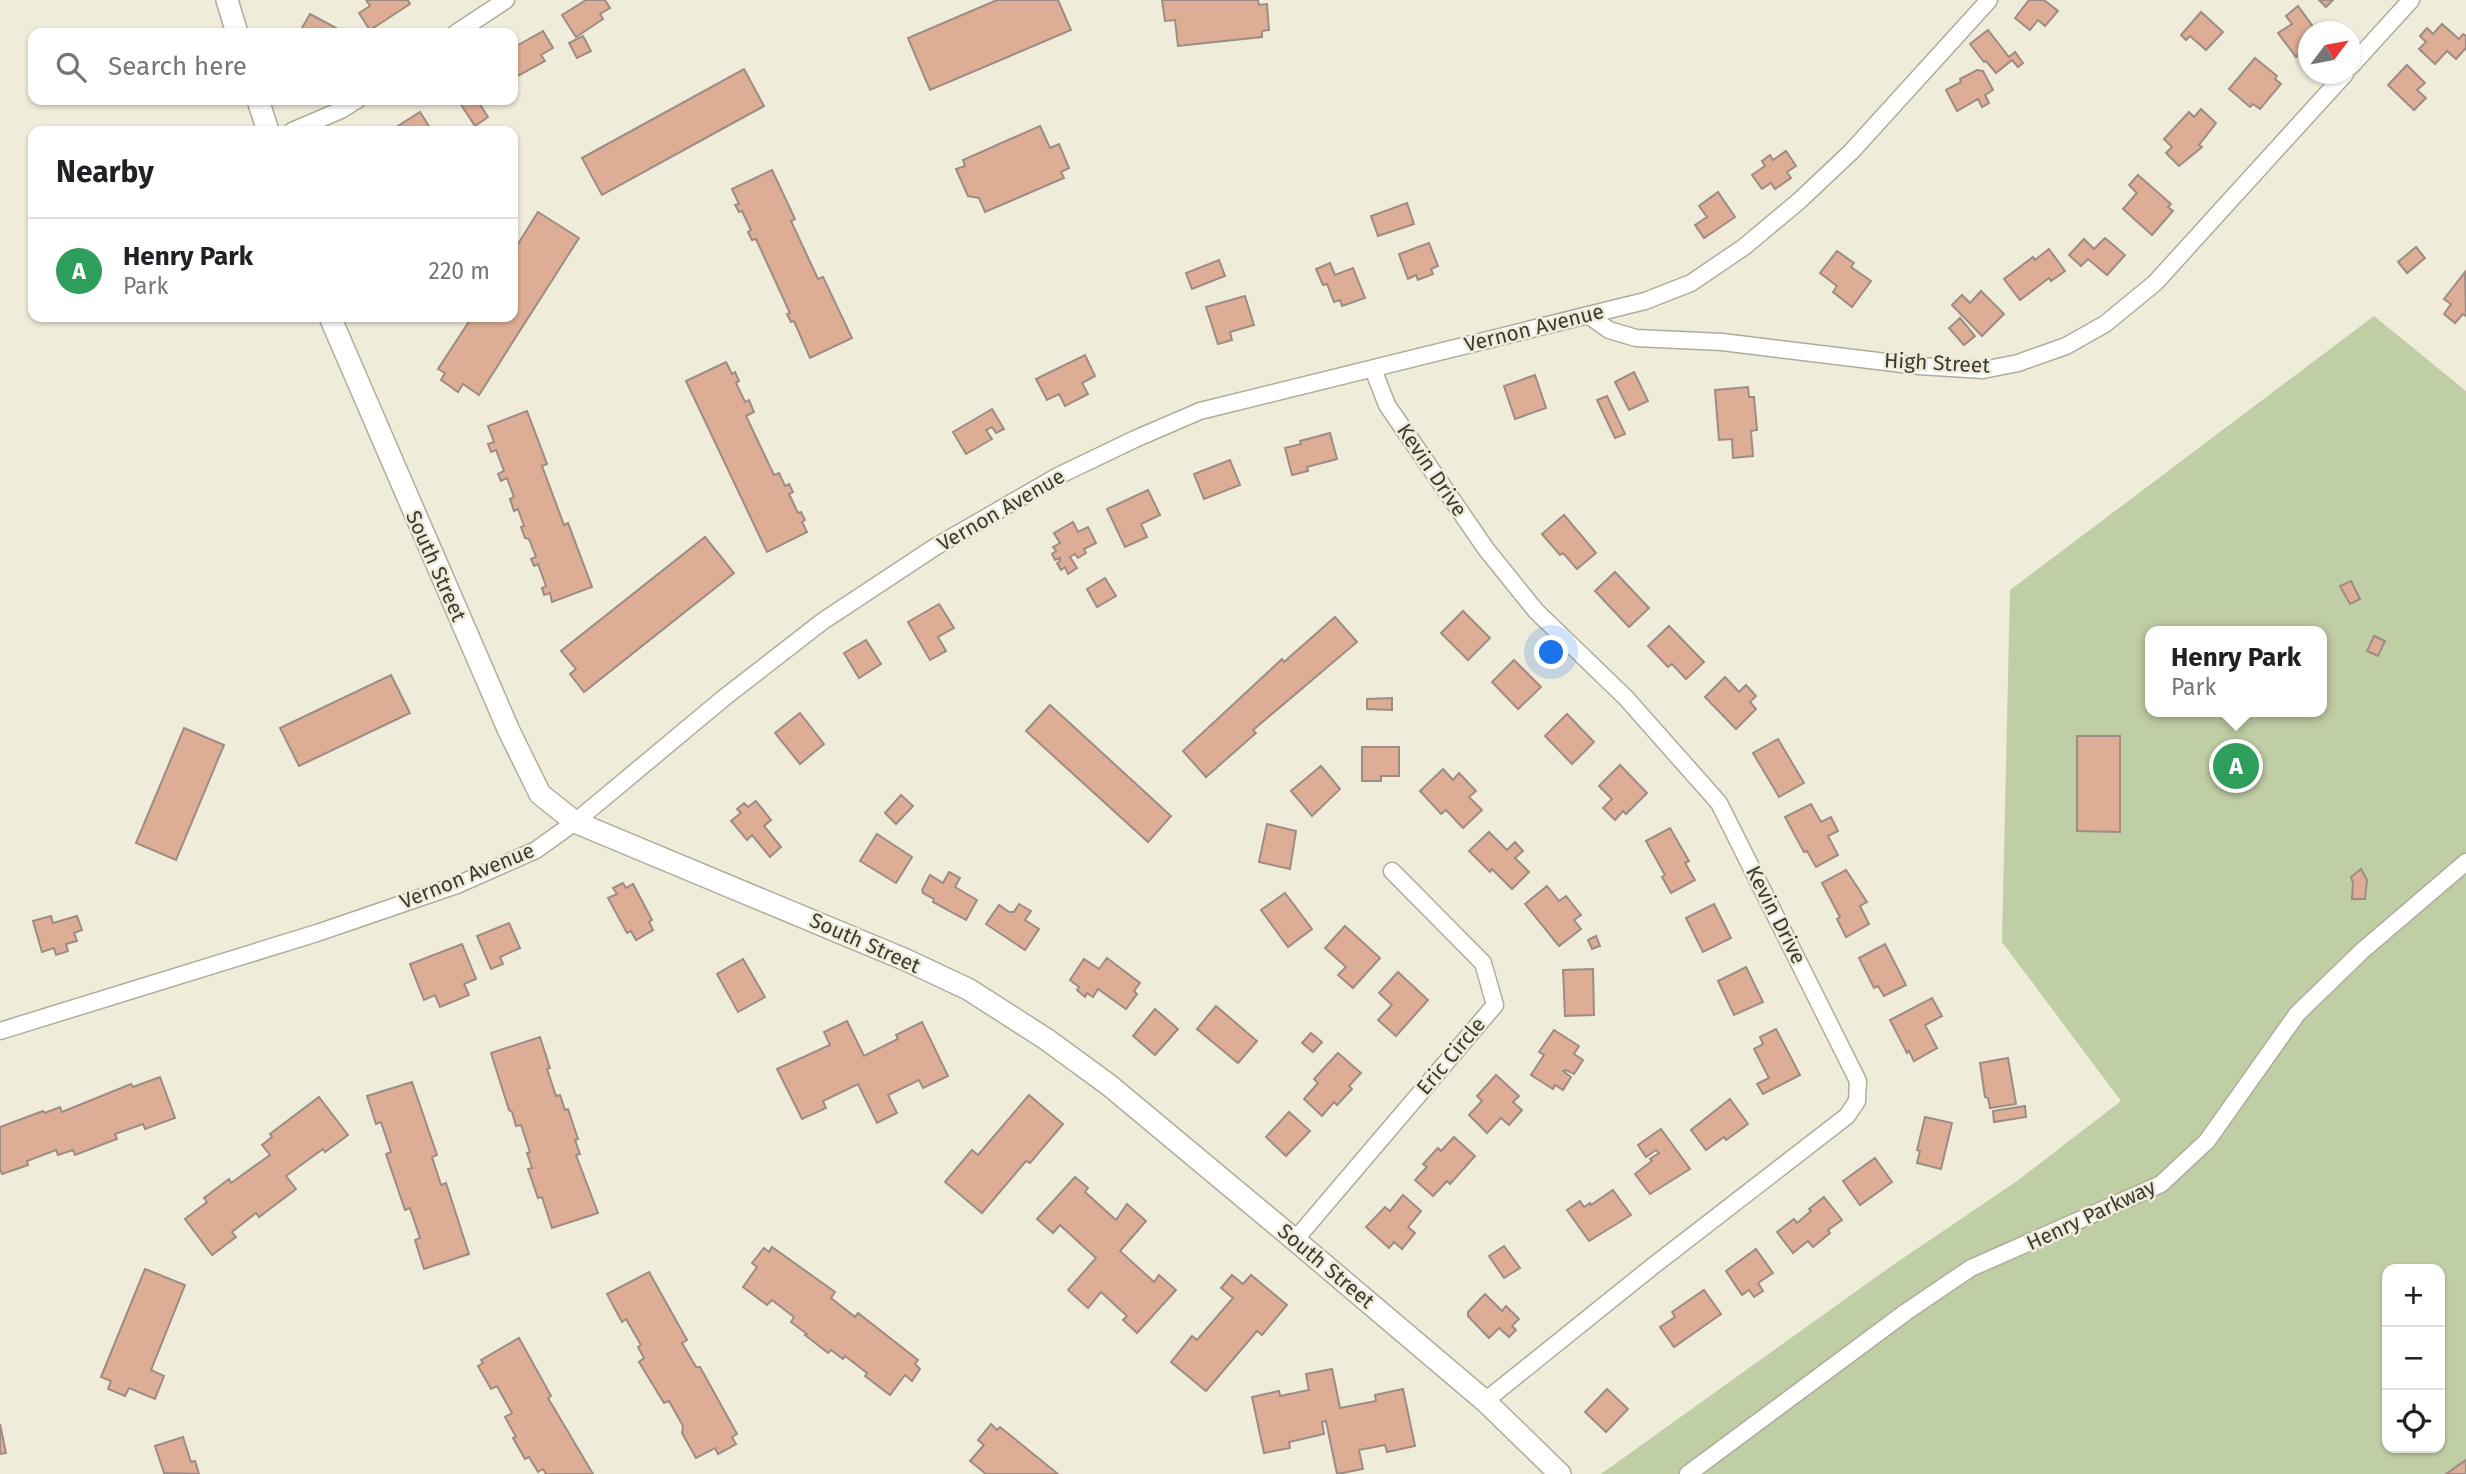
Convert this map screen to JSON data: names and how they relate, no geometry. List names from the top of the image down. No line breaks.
{"streets":{"street":["Vernon Avenue","High Street","Kevin Drive","South Street","Eric Circle","Henry Parkway"]},"crossings":[["Vernon Avenue","High Street"],["Vernon Avenue","Kevin Drive"],["Vernon Avenue","South Street"],["Kevin Drive","South Street"],["South Street","Eric Circle"]],"north":"top right","page":{"search":"Search here","heading":"Nearby","list":[{"mark":"A","name":"Henry Park","note":"Park","value":"220 m"}],"popup":["Henry Park","Park"],"pins":"A","map_buttons":["+","−"]}}
